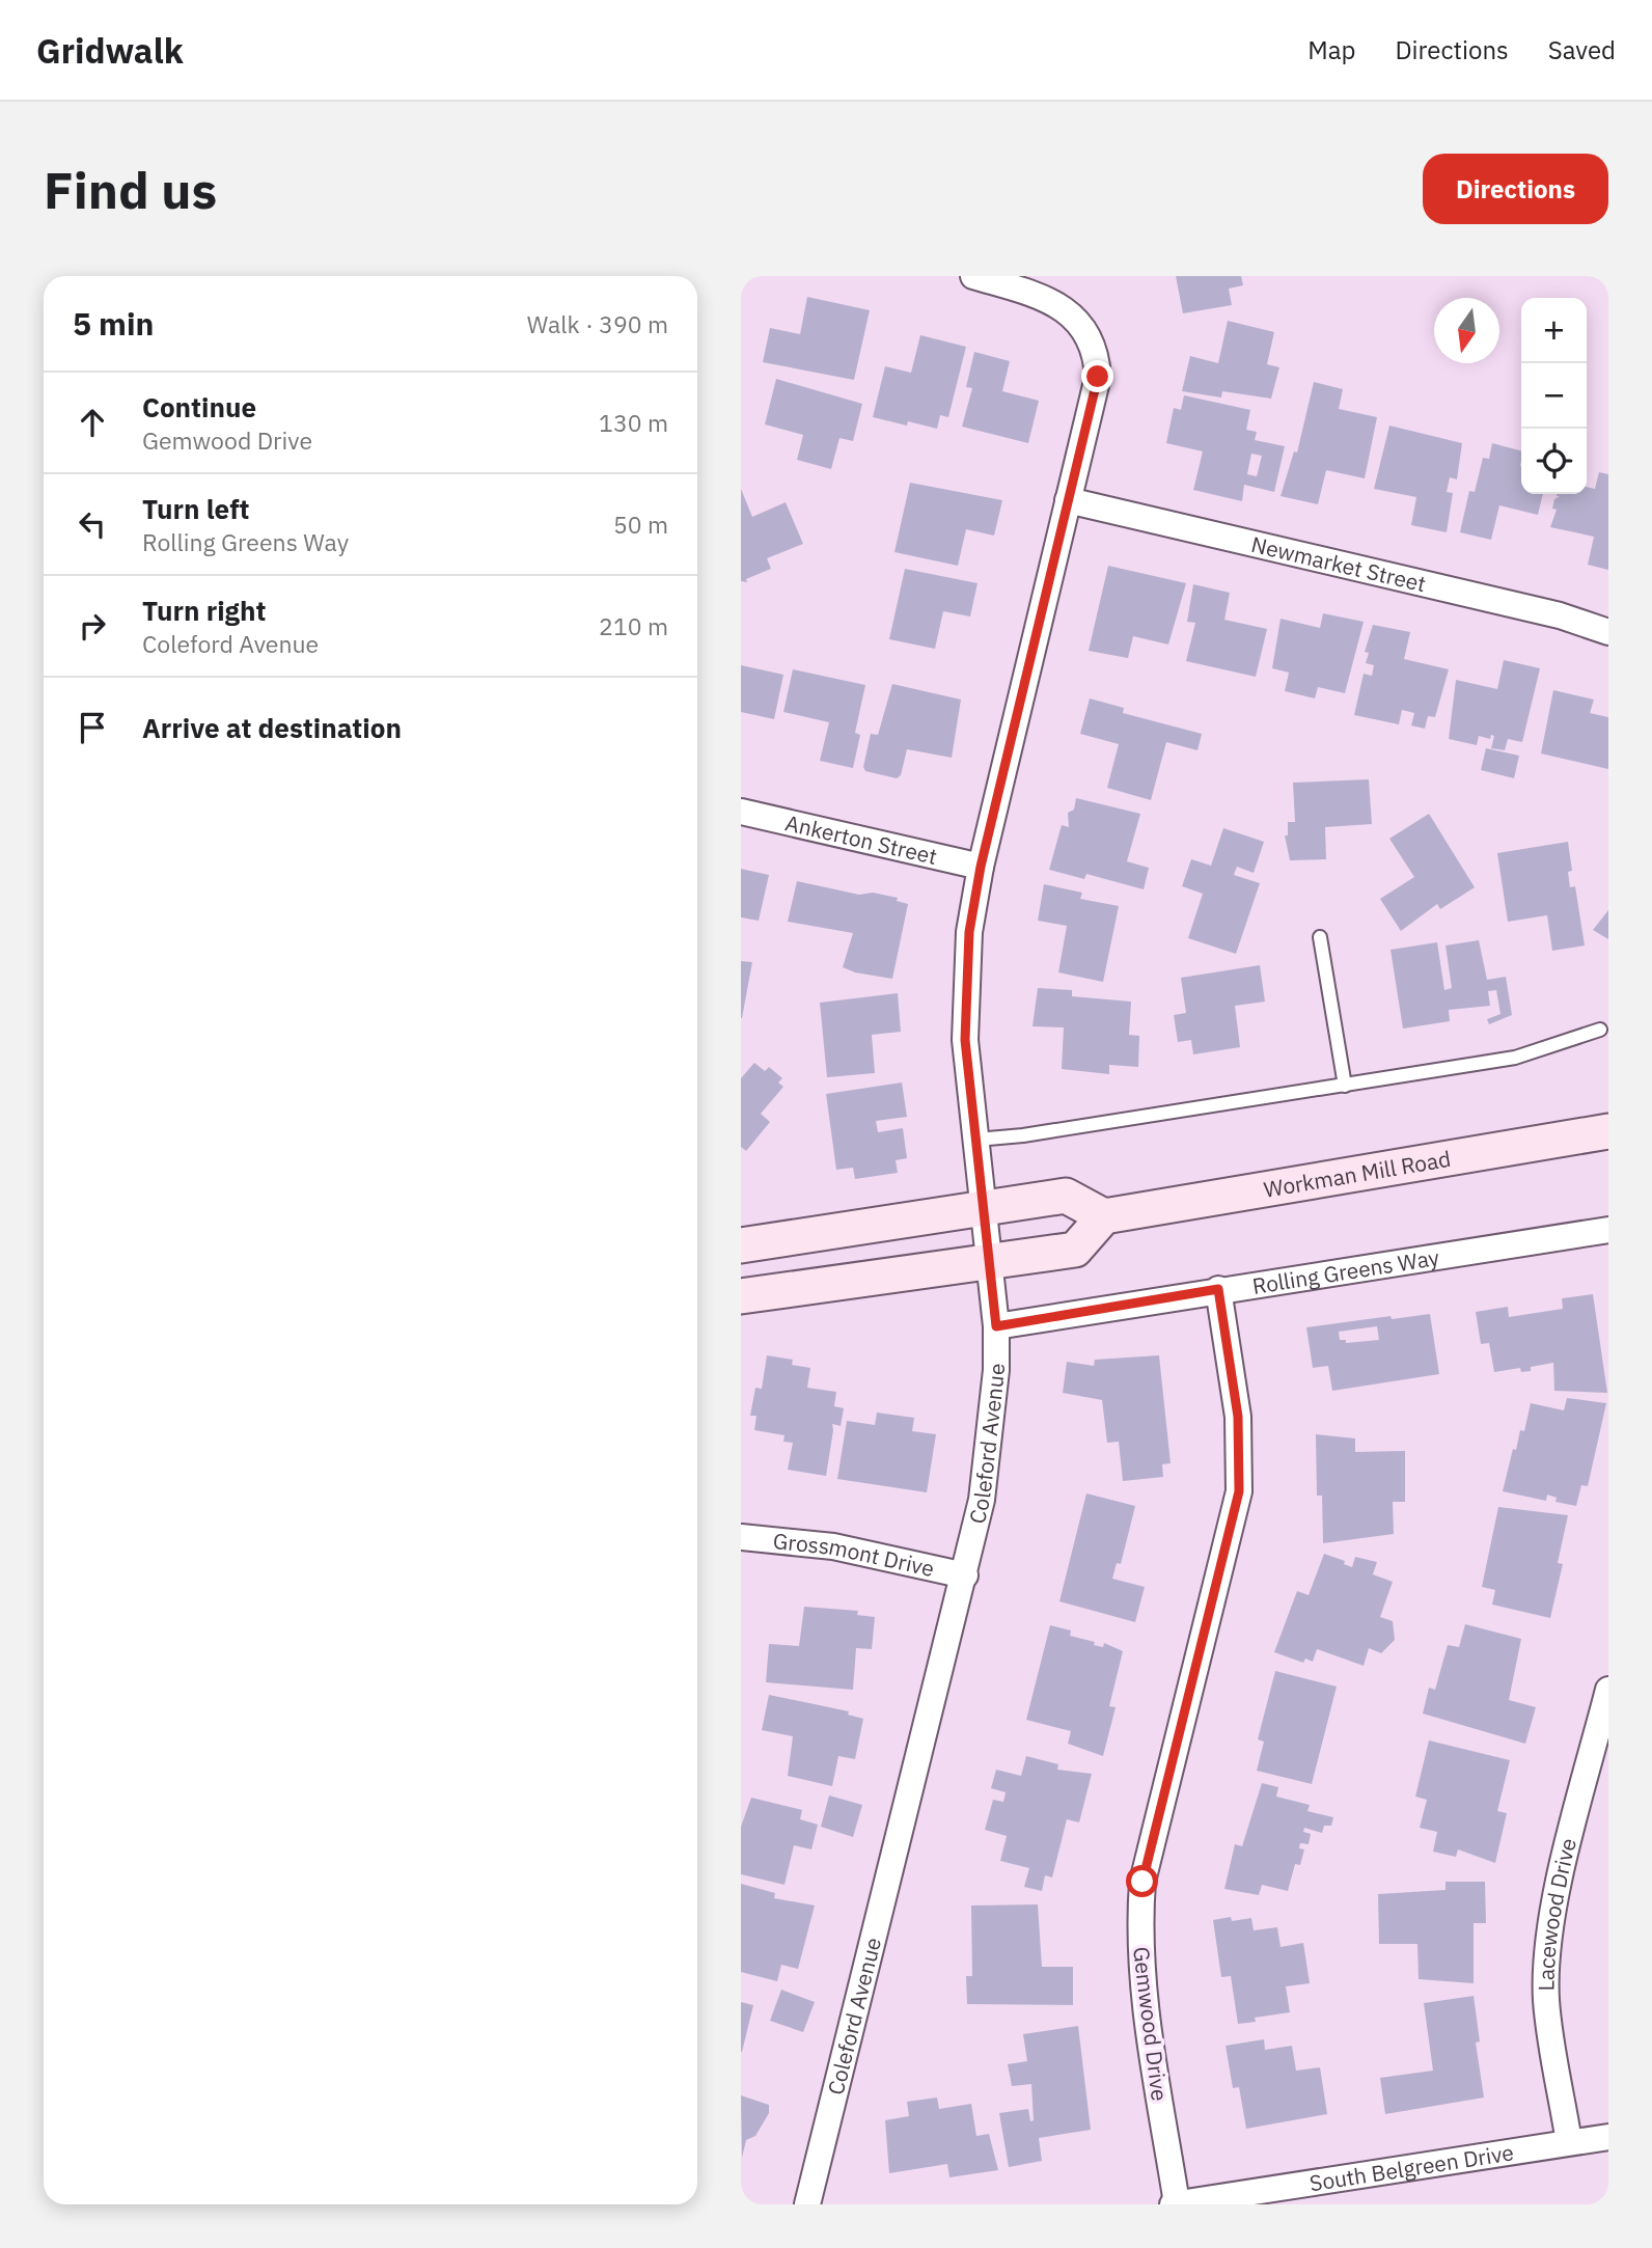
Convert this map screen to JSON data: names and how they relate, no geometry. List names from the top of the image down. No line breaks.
{"streets":{"main road":["Workman Mill Road"],"street":["Newmarket Street","Ankerton Street","Rolling Greens Way","Coleford Avenue","Grossmont Drive","Lacewood Drive","Gemwood Drive","South Belgreen Drive"]},"crossings":[["Newmarket Street","Coleford Avenue"],["Ankerton Street","Coleford Avenue"],["Rolling Greens Way","Coleford Avenue"],["Rolling Greens Way","Gemwood Drive"],["Coleford Avenue","Grossmont Drive"],["Lacewood Drive","South Belgreen Drive"],["Gemwood Drive","South Belgreen Drive"]],"north":"bottom","page":{"header":"Gridwalk","nav":["Map","Directions","Saved"],"buttons":"Directions","title":"Find us","heading":["5 min","Walk · 390 m"],"map_buttons":["+","−"],"list":[["Continue","Gemwood Drive","130 m"],["Turn left","Rolling Greens Way","50 m"],["Turn right","Coleford Avenue","210 m"],"Arrive at destination"]}}
